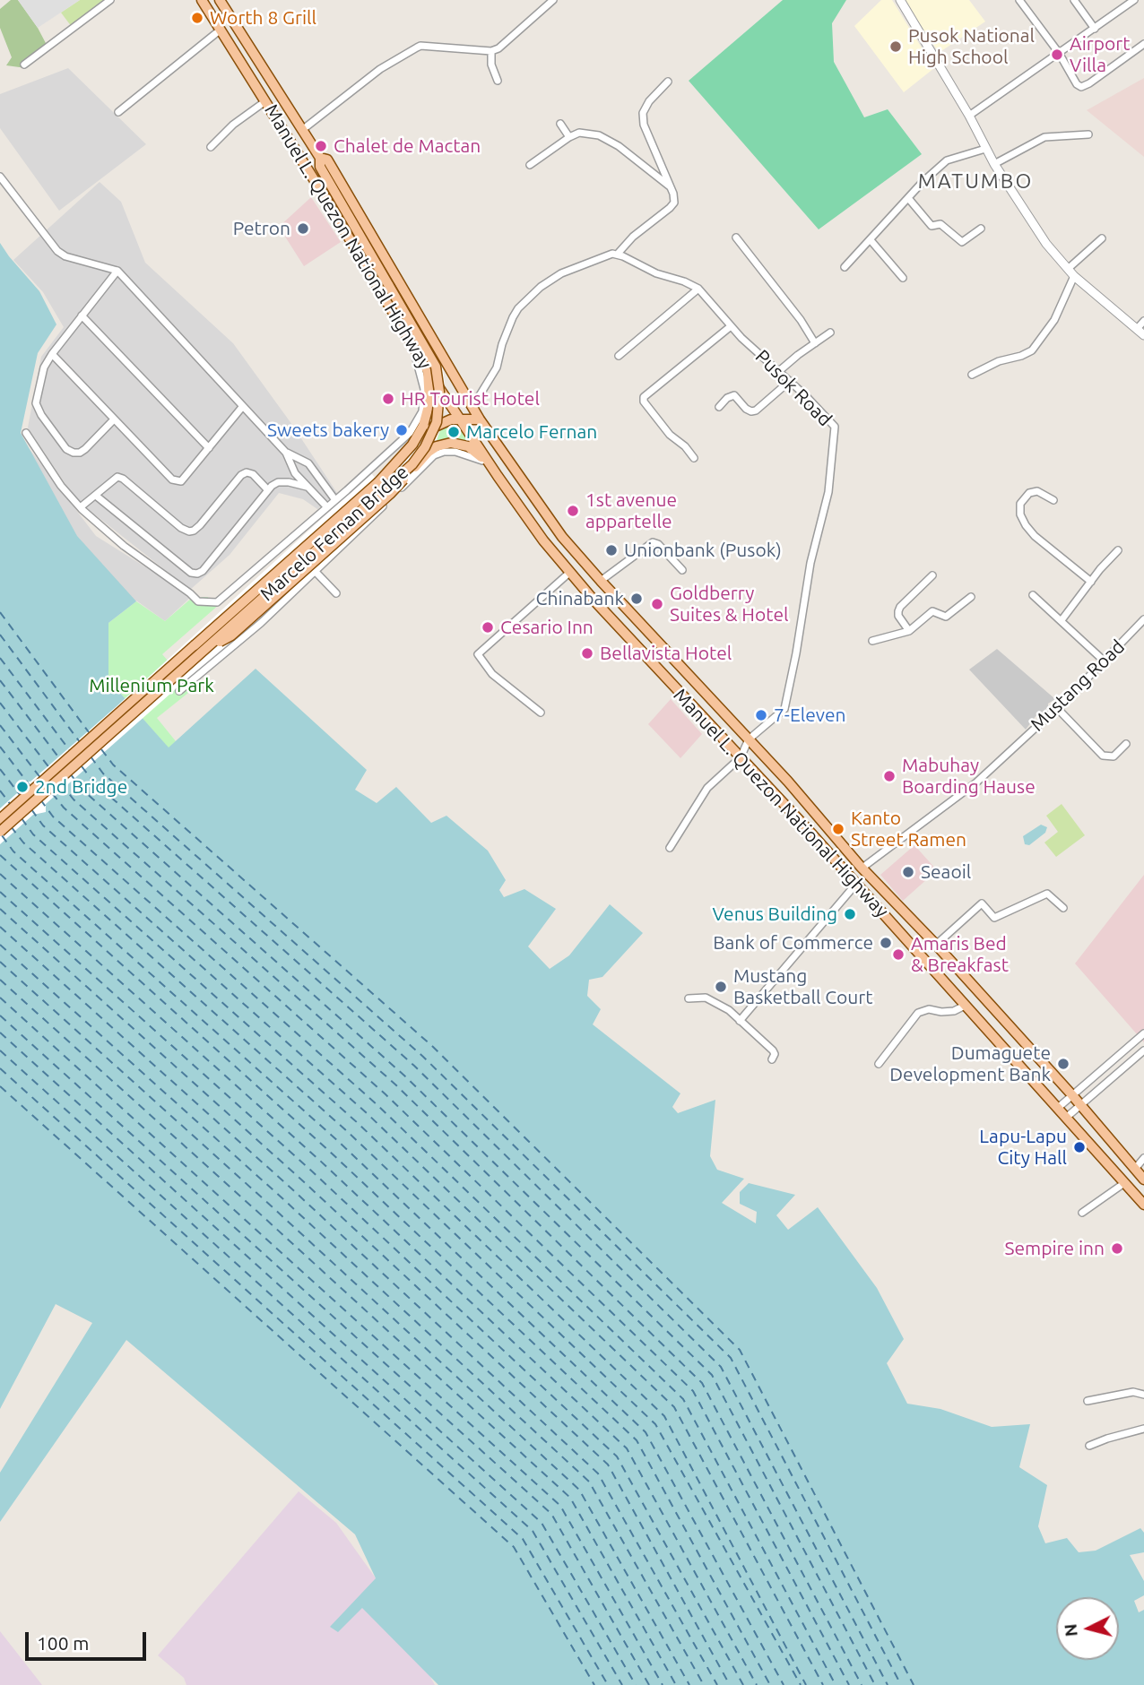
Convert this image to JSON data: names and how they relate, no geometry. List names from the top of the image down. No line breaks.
{"streets":{"main road":["Manuel L. Quezon National Highway","Marcelo Fernan Bridge"],"street":["Pusok Road","Mustang Road"]},"crossings":[["Manuel L. Quezon National Highway","Pusok Road"],["Manuel L. Quezon National Highway","Marcelo Fernan Bridge"],["Manuel L. Quezon National Highway","Mustang Road"]],"districts":["MATUMBO"],"parks":["Millenium Park"],"places":["Worth 8 Grill","Pusok National High School","Airport Villa","Chalet de Mactan","Petron","HR Tourist Hotel","Sweets bakery","Marcelo Fernan","1st avenue appartelle","Unionbank (Pusok)","Chinabank","Goldberry Suites & Hotel","Cesario Inn","Bellavista Hotel","7-Eleven","Mabuhay Boarding Hause","2nd Bridge","Kanto Street Ramen","Seaoil","Venus Building","Bank of Commerce","Amaris Bed & Breakfast","Mustang Basketball Court","Dumaguete Development Bank","Lapu-Lapu City Hall","Sempire inn"],"scale_bar":"100 m","north":"left"}
